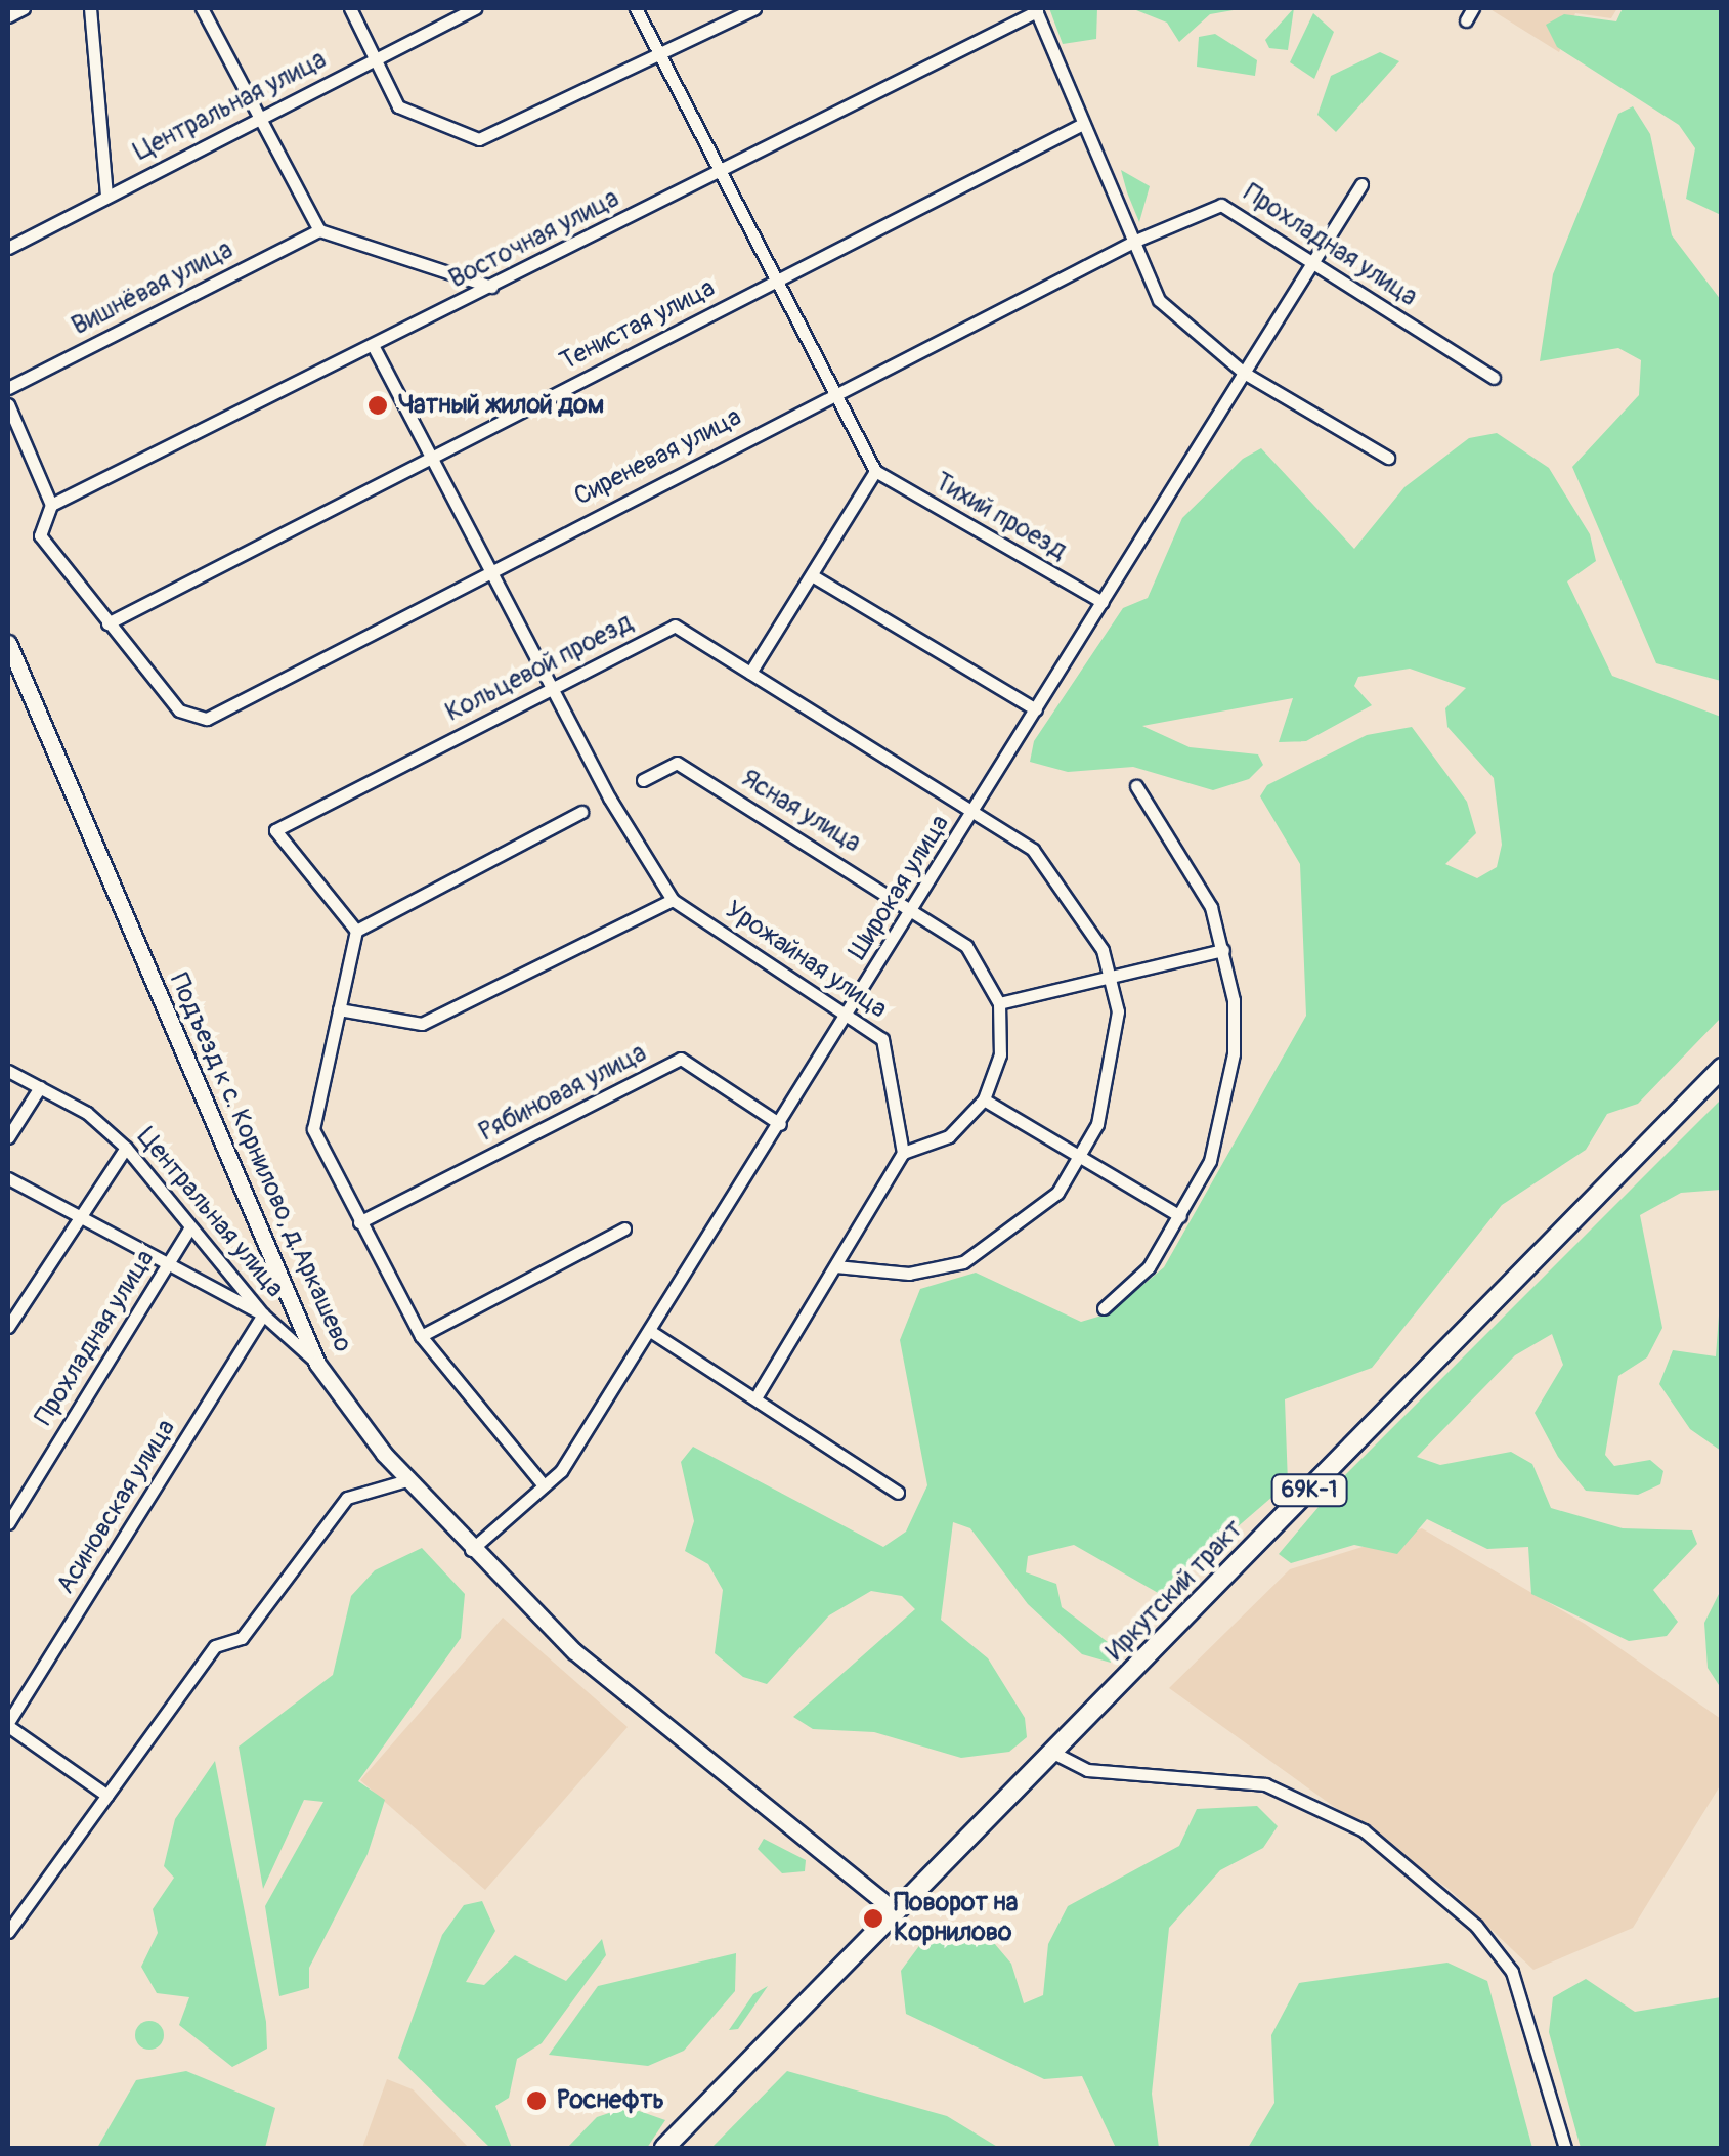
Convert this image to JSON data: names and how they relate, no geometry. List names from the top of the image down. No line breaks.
{"streets":{"main road":["69К-1","Иркутский тракт"],"street":["Центральная улица","Восточная улица","Прохладная улица","Вишнёвая улица","Тенистая улица","Сиреневая улица","Тихий проезд","Кольцевой проезд","Ясная улица","Широкая улица","Урожайная улица","Рябиновая улица","Подъезд к с. Корнилово, д.Аркашево","Асиновская улица"]},"crossings":[["Центральная улица","Прохладная улица"],["Центральная улица","Подъезд к с. Корнилово, д.Аркашево"],["Центральная улица","Асиновская улица"],["Прохладная улица","Сиреневая улица"],["Прохладная улица","Широкая улица"],["Тенистая улица","Сиреневая улица"],["Тихий проезд","Широкая улица"],["Кольцевой проезд","Широкая улица"],["Ясная улица","Широкая улица"],["Ясная улица","Урожайная улица"],["Широкая улица","Урожайная улица"],["Широкая улица","Рябиновая улица"],["Широкая улица","Подъезд к с. Корнилово, д.Аркашево"],["Подъезд к с. Корнилово, д.Аркашево","Иркутский тракт"]],"places":["Чатный жилой дом","Поворот на Корнилово","Роснефть"]}
